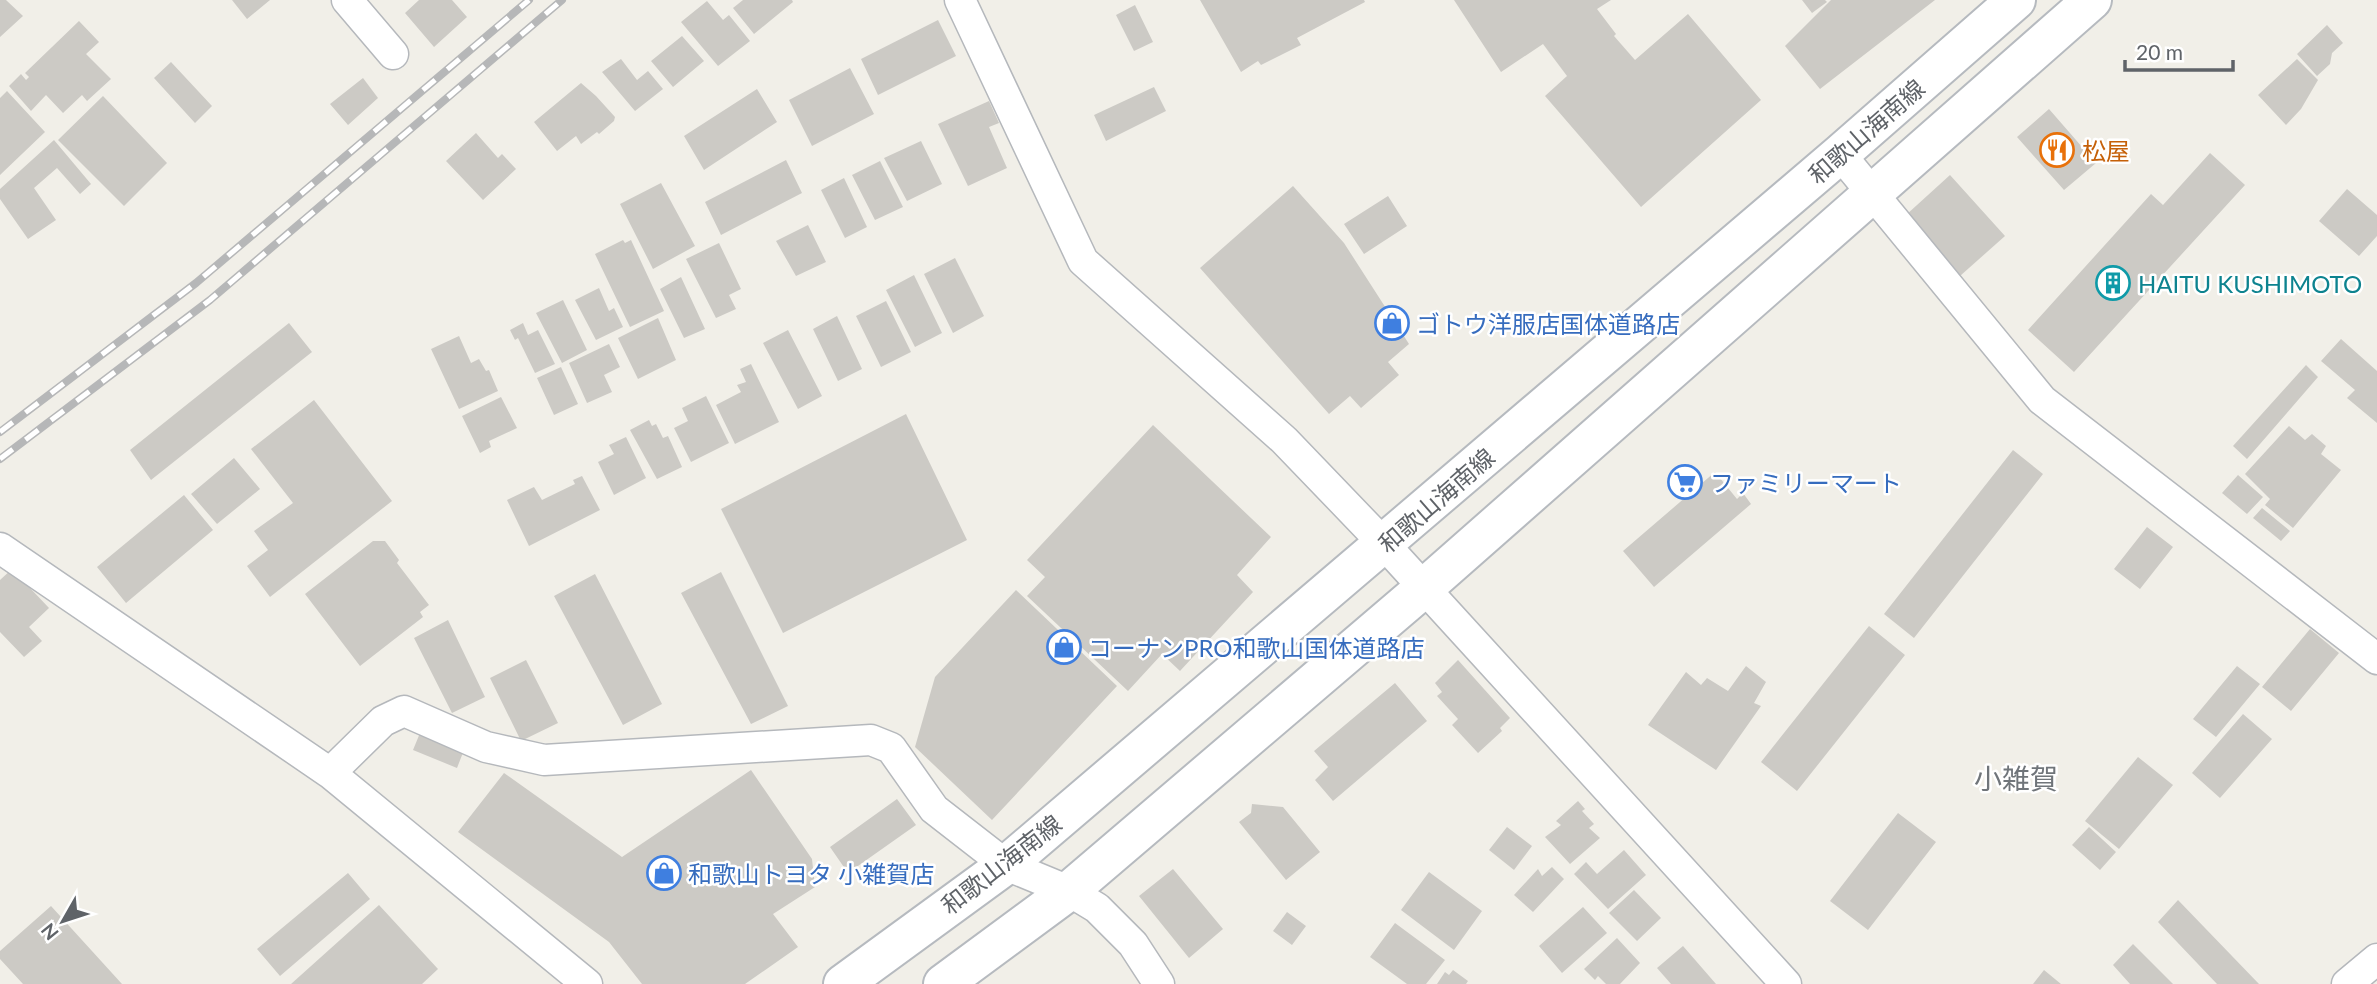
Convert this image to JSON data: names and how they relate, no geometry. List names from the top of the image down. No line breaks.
{"streets":{"main road":["和歌山海南線"]},"districts":["小雑賀"],"places":{"restaurant":["松屋"],"building":["HAITU KUSHIMOTO"],"shop":["ゴトウ洋服店国体道路店","コーナンPRO和歌山国体道路店","和歌山トヨタ 小雑賀店"],"supermarket":["ファミリーマート"]},"scale_bar":"20 m","north":"bottom left"}
